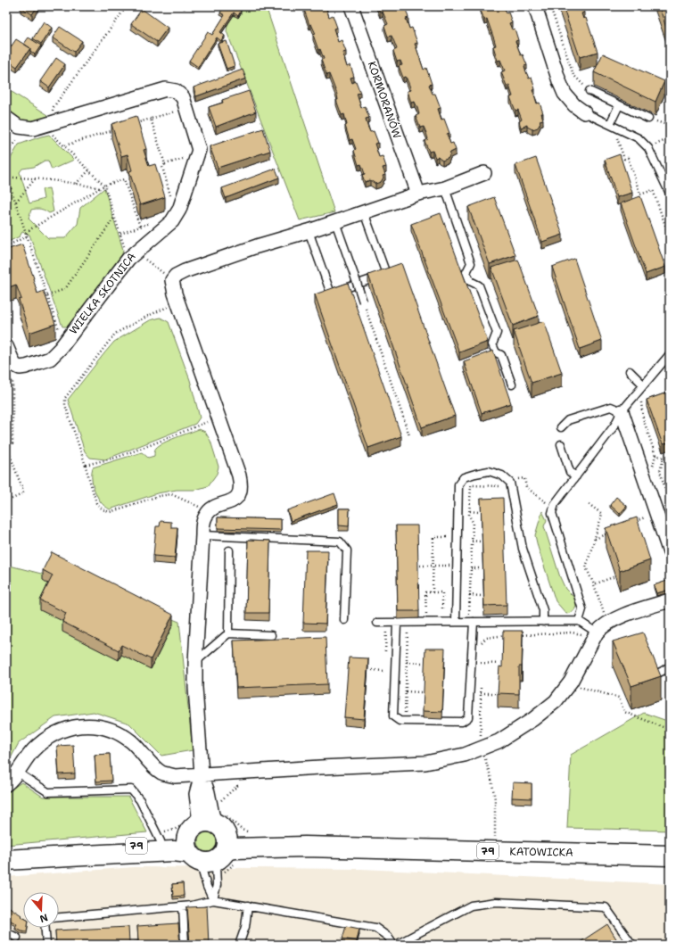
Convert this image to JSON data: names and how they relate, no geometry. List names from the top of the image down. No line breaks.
{"streets":{"main road":["79","KATOWICKA"],"street":["KORMORANÓW","WIELKA SKOTNICA"]},"crossings":[["79","KATOWICKA"]],"north":"bottom"}
